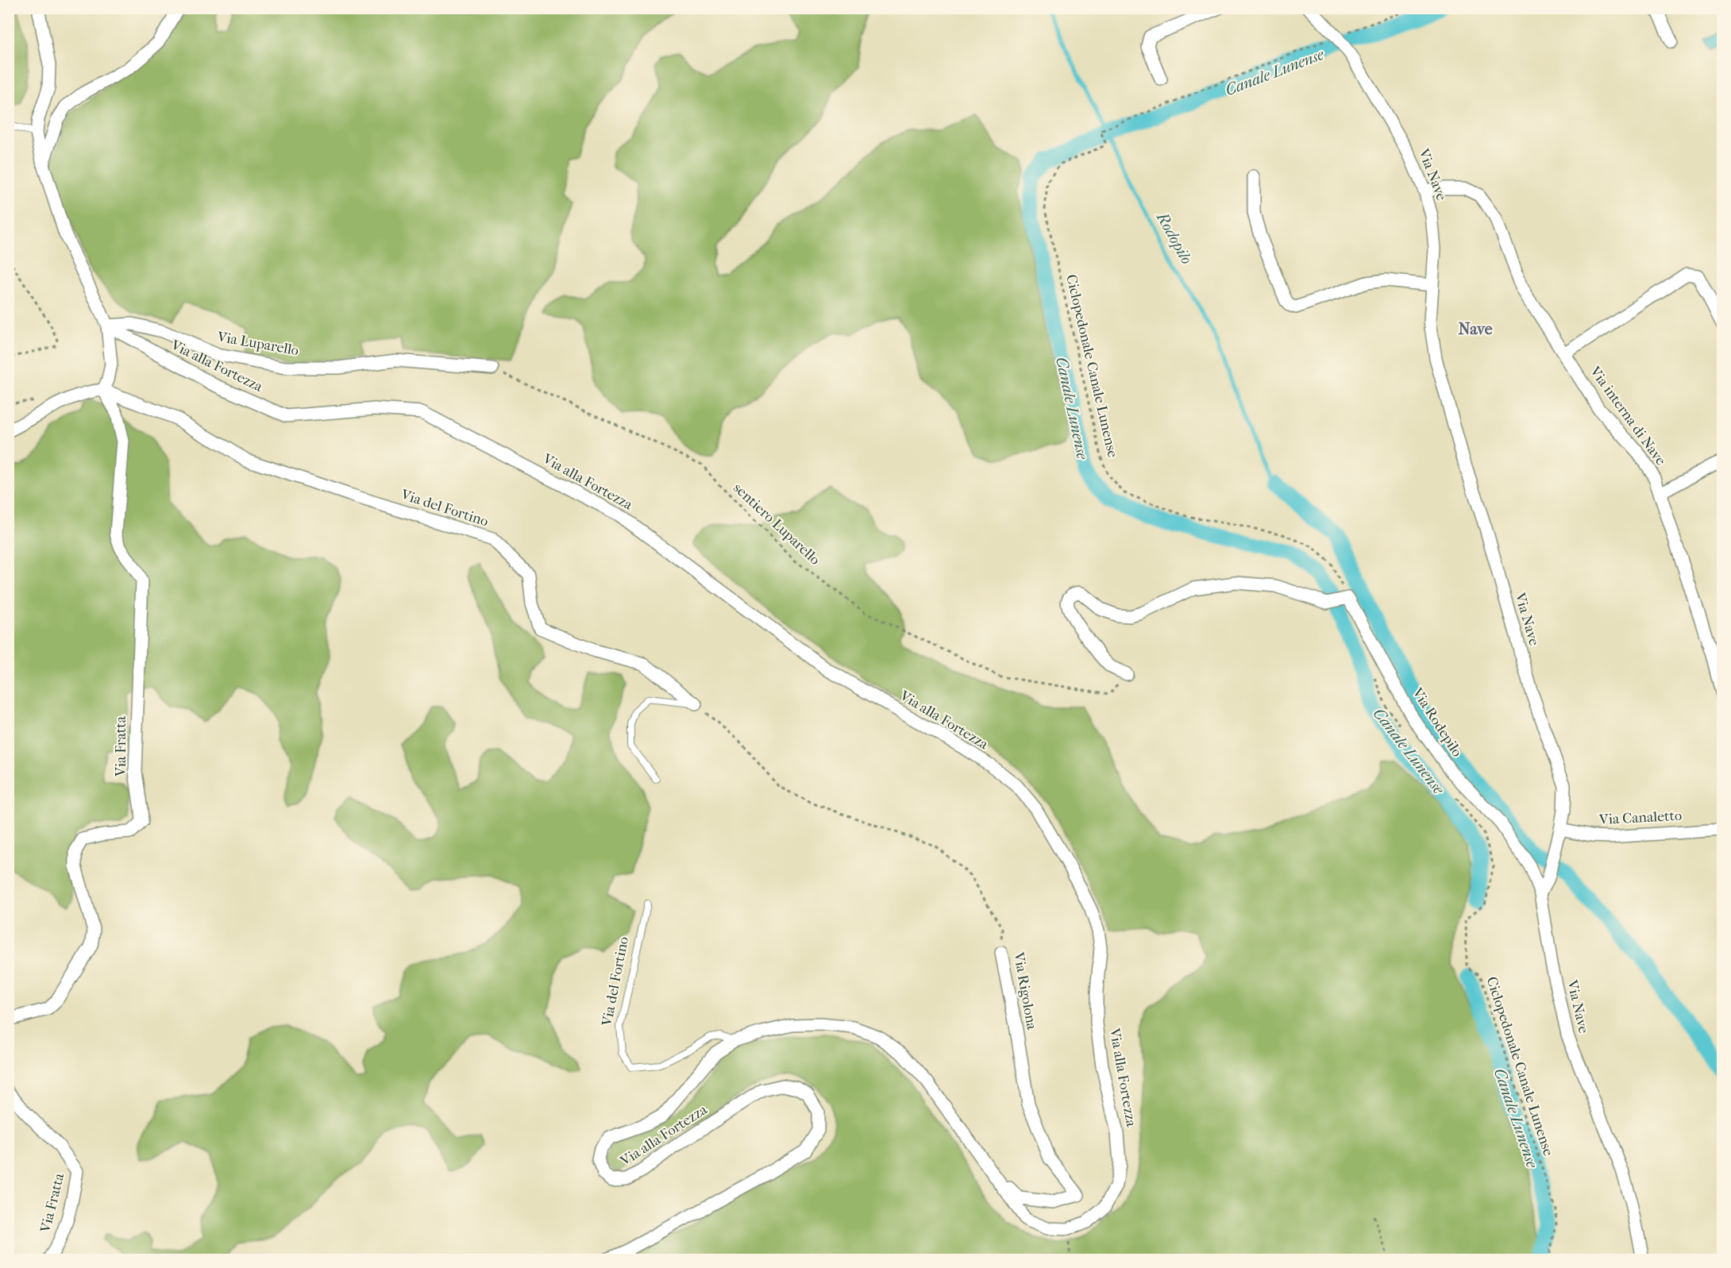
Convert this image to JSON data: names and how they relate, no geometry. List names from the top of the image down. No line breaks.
{"streets":{"street":["Via Nave","Via Luparello","Via alla Fortezza","Via interna di Nave","Via del Fortino","Via Rodepilo","Via Fratta","Via Canaletto","Via Rigolona"],"path":["Ciclopedonale Canale Lunense","sentiero Luparello"]},"crossings":[["Via Nave","Ciclopedonale Canale Lunense"],["Via Nave","Via interna di Nave"],["Via Nave","Via Rodepilo"],["Via Nave","Via Canaletto"],["Via Luparello","Via alla Fortezza"],["Via Luparello","sentiero Luparello"],["Via alla Fortezza","Via del Fortino"],["Via alla Fortezza","Via Rigolona"],["Ciclopedonale Canale Lunense","Via Rodepilo"],["Via del Fortino","Via Fratta"],["Via del Fortino","Via Rigolona"]],"districts":["Nave"],"water":["Canale Lunense","Rodopilo"]}
